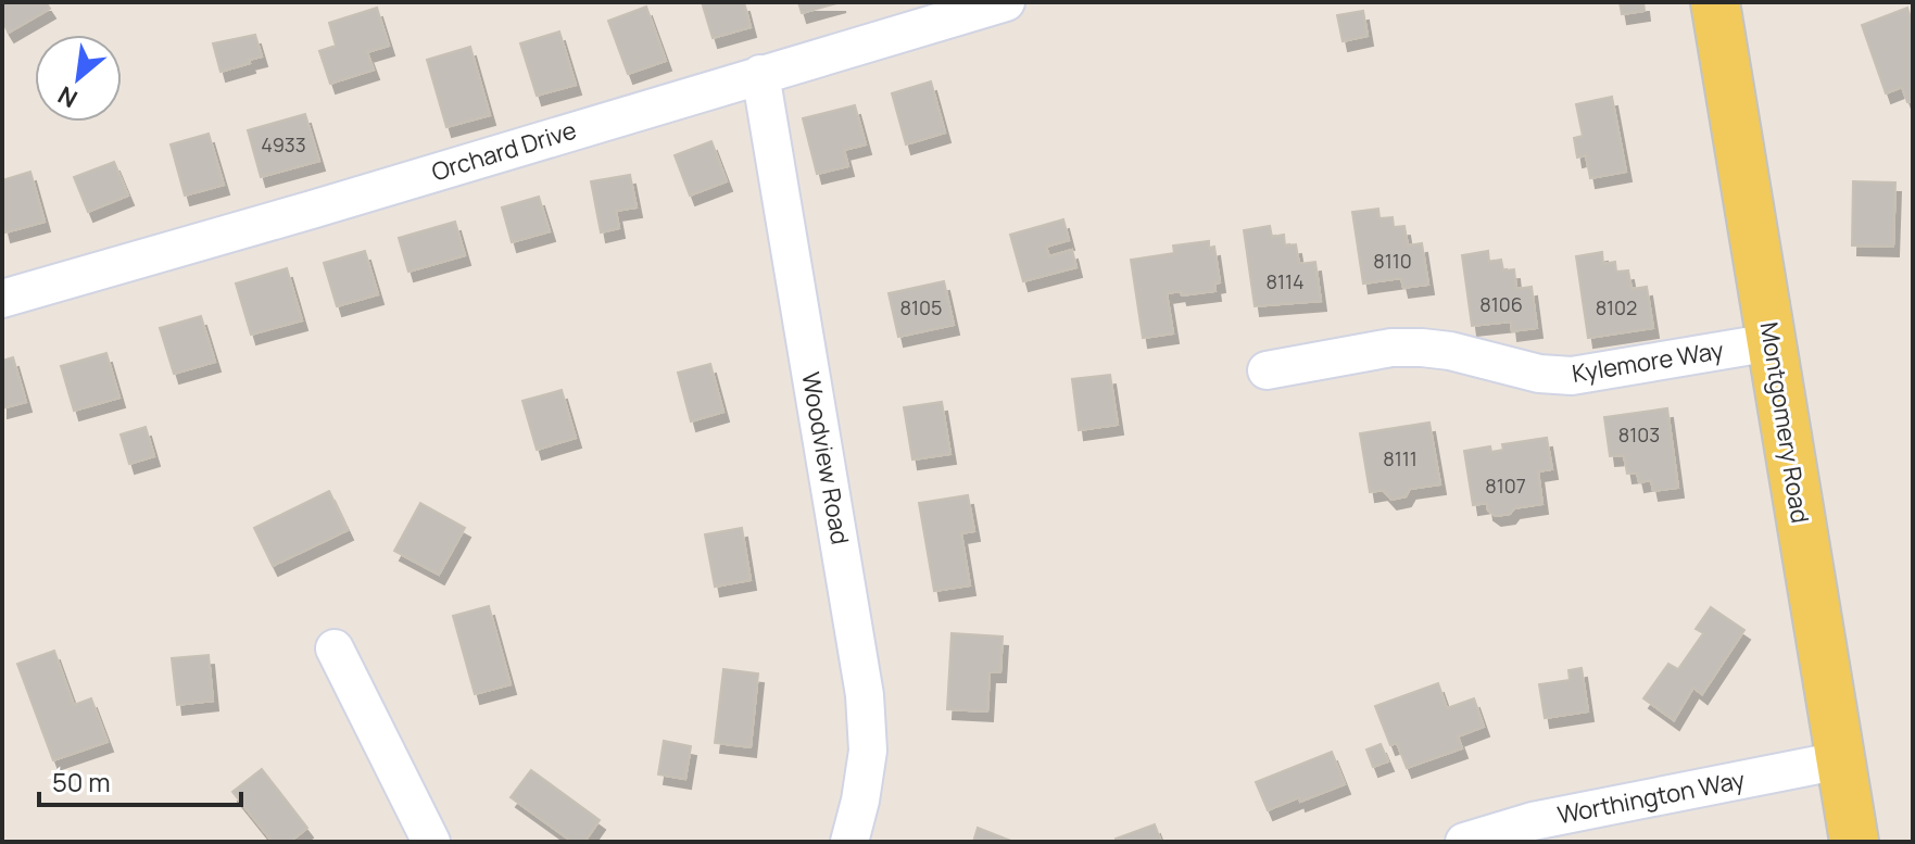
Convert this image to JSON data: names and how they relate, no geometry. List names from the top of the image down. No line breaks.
{"streets":{"main road":["Montgomery Road"],"street":["Orchard Drive","Kylemore Way","Woodview Road","Worthington Way"]},"crossings":[["Orchard Drive","Woodview Road"],["Kylemore Way","Montgomery Road"],["Montgomery Road","Worthington Way"]],"house_numbers":["4933","8110","8114","8106","8105","8102","8103","8111","8107"],"scale_bar":"50 m","north":"bottom left"}
